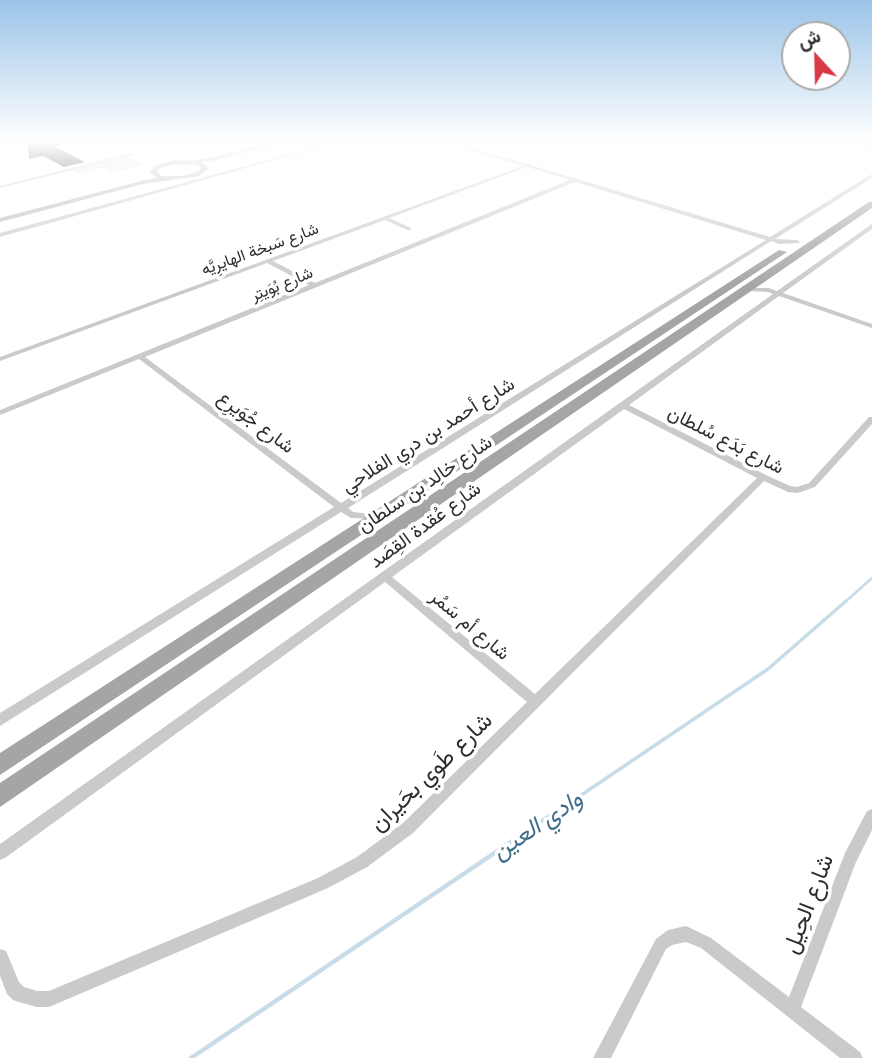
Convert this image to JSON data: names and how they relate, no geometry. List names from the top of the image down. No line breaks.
{"streets":{"main road":["شارع خالِد بن سلطان"],"street":["شارع سَبخة الهايرِيَّه","شارع بُوَيتِر","شارع جُوَيرِع","شارع أحمد بن دري الفلاحي","شارع بَدَع سُلطان","شارع عُقدة القِصَد","شارع أم سَمُر","شارع طَوي بحَيران","شارع الحِيل"]},"crossings":[["شارع بُوَيتِر","شارع جُوَيرِع"],["شارع جُوَيرِع","شارع أحمد بن دري الفلاحي"],["شارع أحمد بن دري الفلاحي","شارع خالِد بن سلطان"],["شارع بَدَع سُلطان","شارع عُقدة القِصَد"],["شارع بَدَع سُلطان","شارع طَوي بحَيران"],["شارع خالِد بن سلطان","شارع عُقدة القِصَد"],["شارع عُقدة القِصَد","شارع أم سَمُر"],["شارع أم سَمُر","شارع طَوي بحَيران"]],"water":["وادي العين"],"north":"top"}
